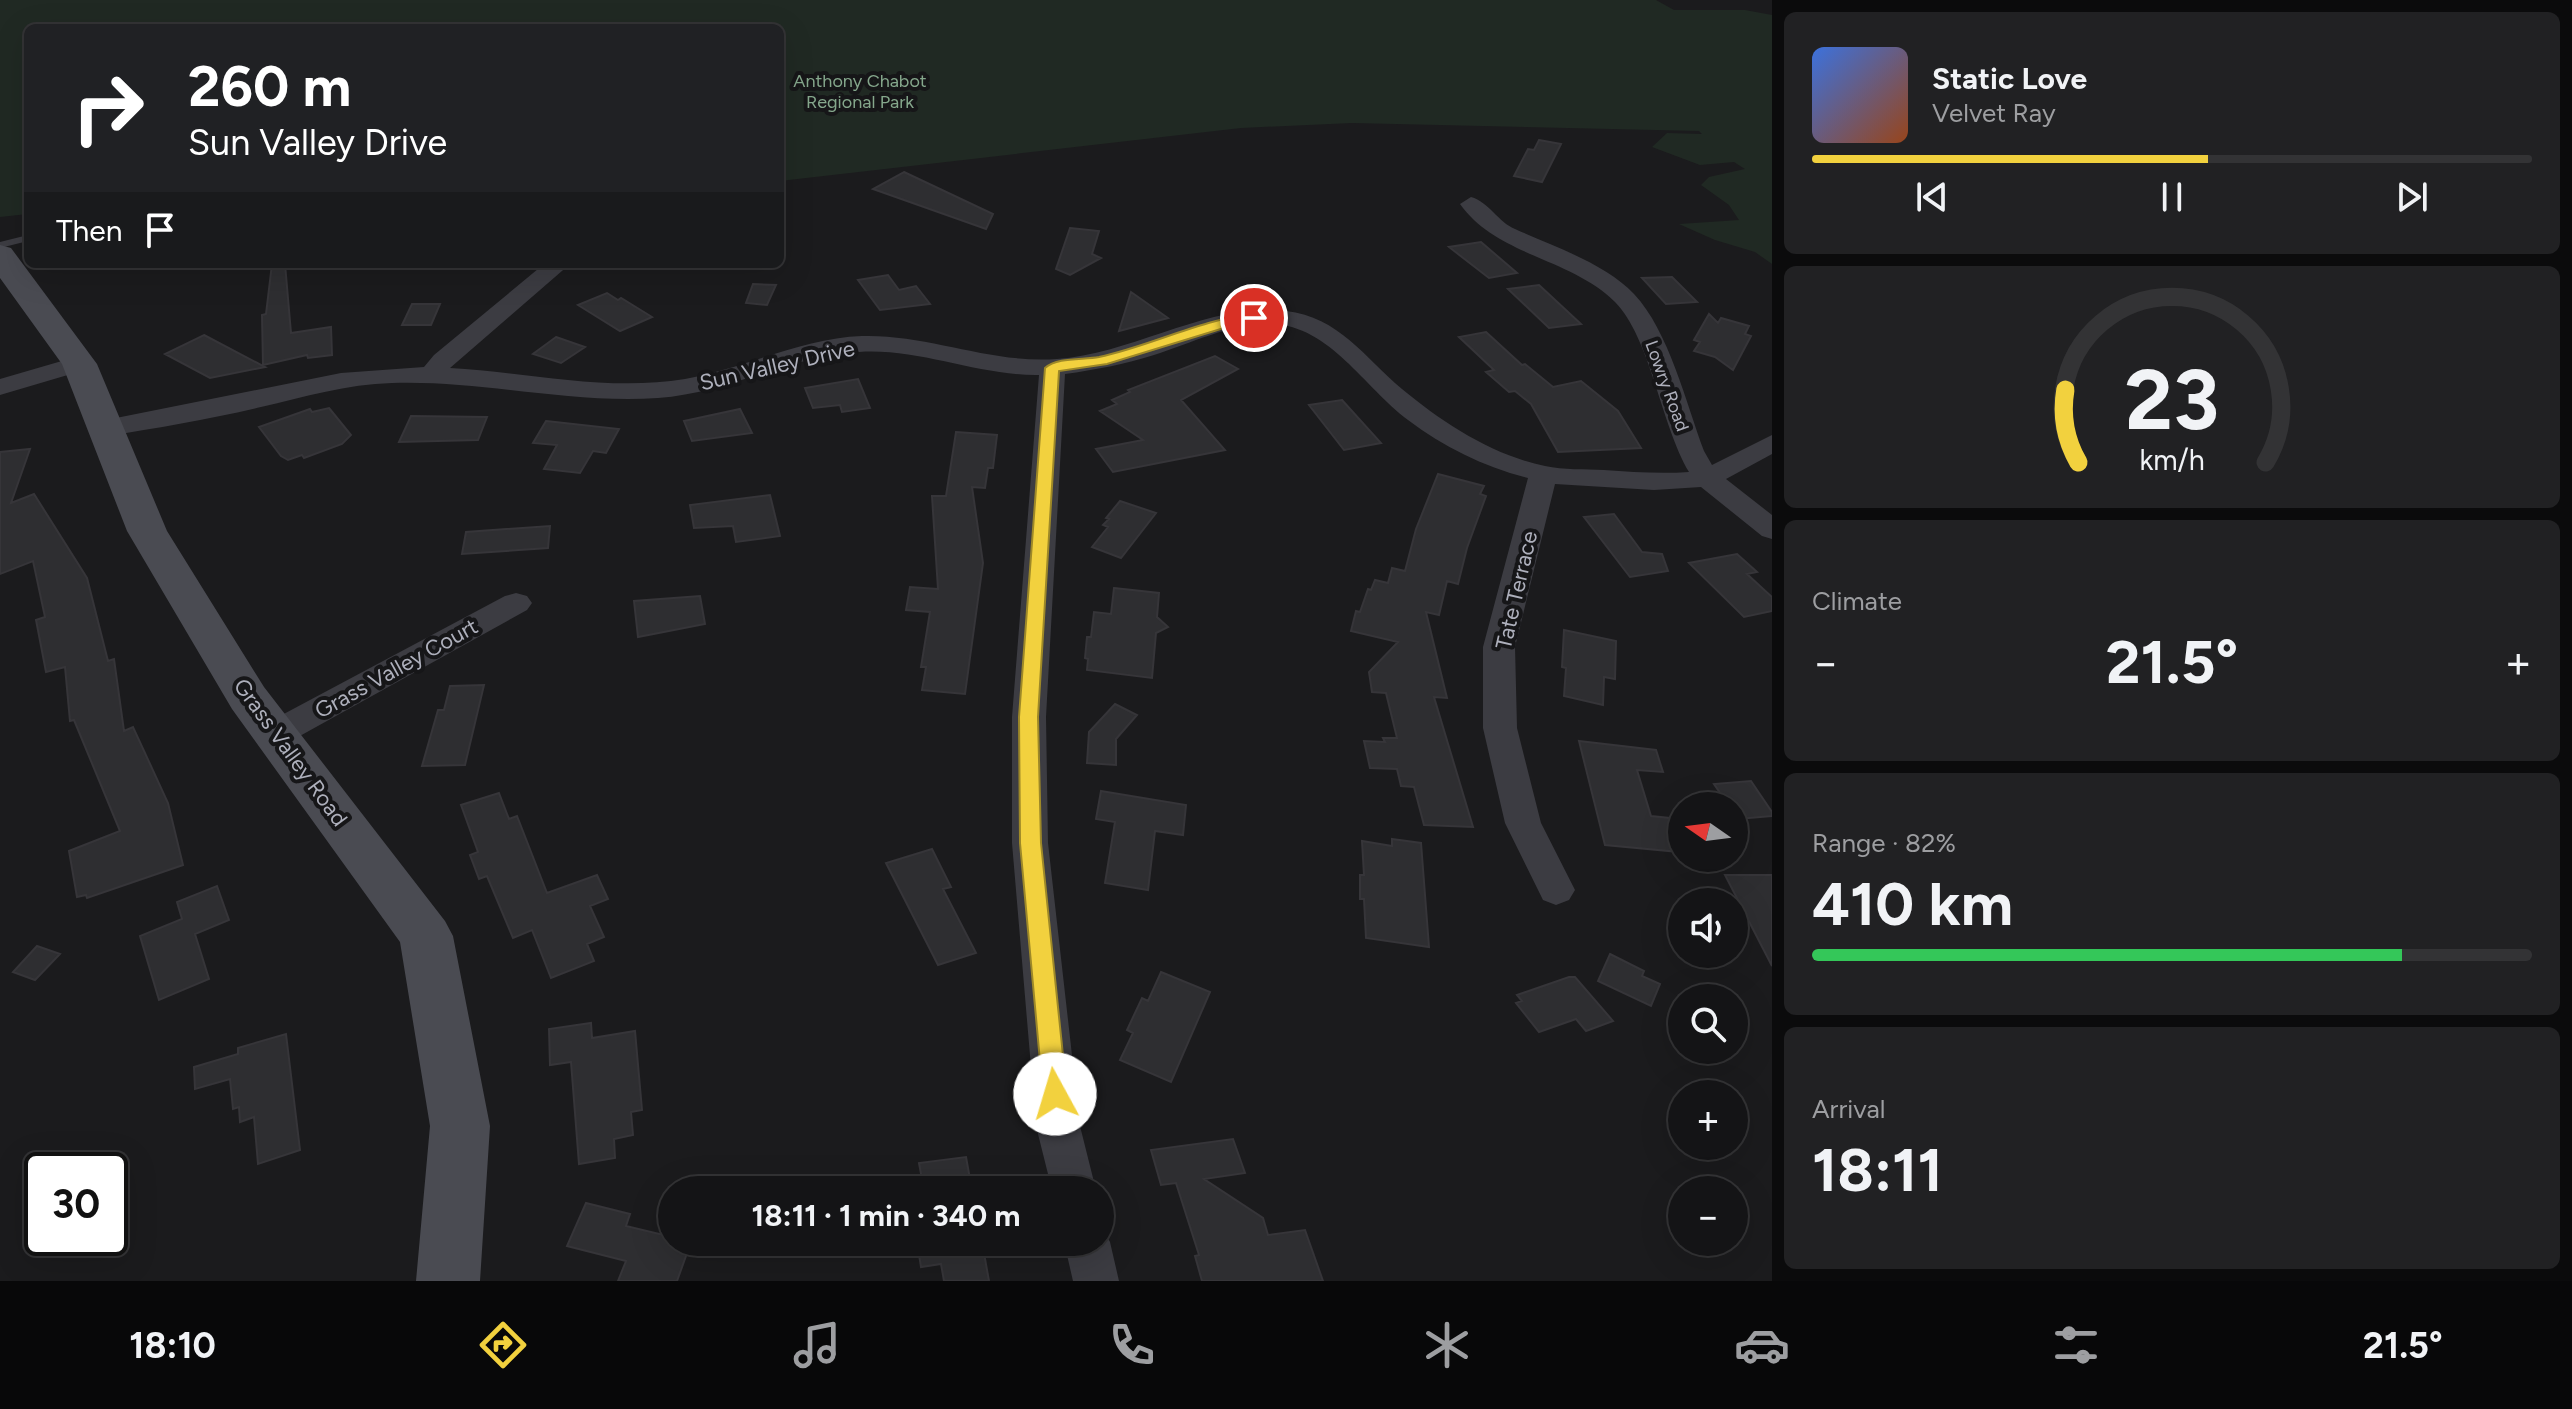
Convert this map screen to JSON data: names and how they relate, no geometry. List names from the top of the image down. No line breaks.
{"streets":{"main road":["Grass Valley Road"],"street":["Sun Valley Drive","Lowry Road","Tate Terrace","Grass Valley Court"]},"crossings":[["Sun Valley Drive","Lowry Road"],["Sun Valley Drive","Tate Terrace"],["Sun Valley Drive","Grass Valley Road"],["Grass Valley Court","Grass Valley Road"]],"parks":["Anthony Chabot Regional Park"],"north":"left","page":{"turn":["260 m","Sun Valley Drive"],"song":["Static Love","Velvet Ray"],"then":"Then","tile":["Climate",["Range · 82%","410 km"],["Arrival","18:11"]],"heat":["−","21.5°","+"],"map_buttons":["+","−"],"limit":"30","trip":"18:11 · 1 min · 340 m","tabs":["18:10","21.5°"],"gauge":["23","km/h"]}}
